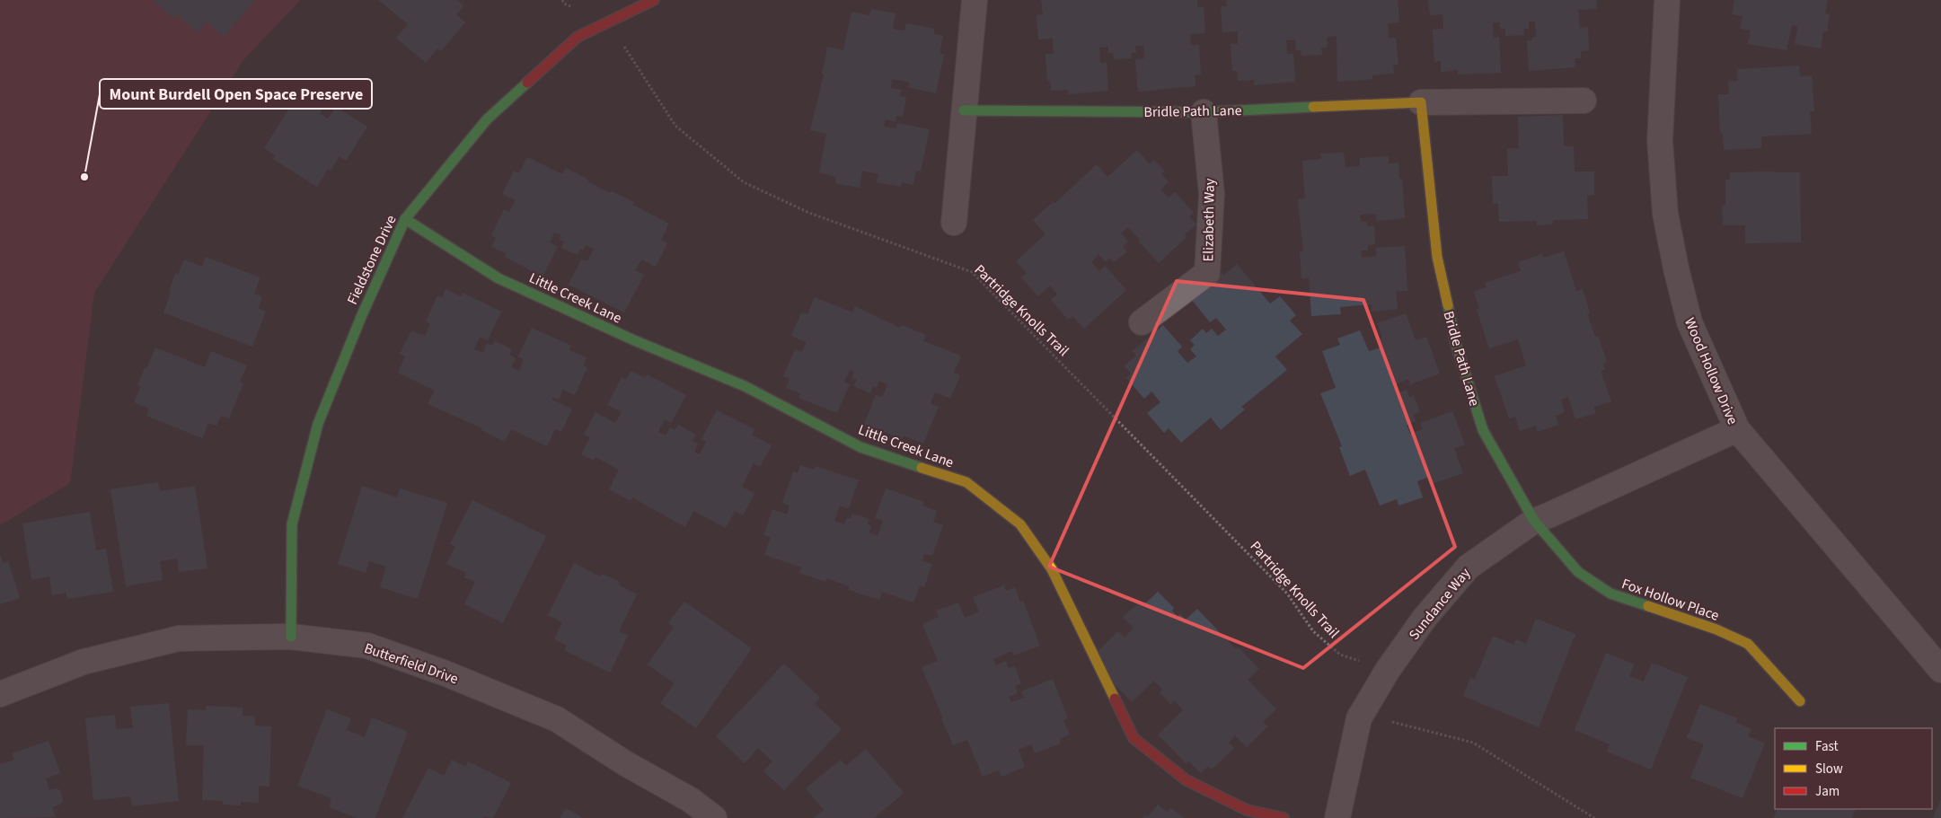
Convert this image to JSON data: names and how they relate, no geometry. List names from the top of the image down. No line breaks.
{"streets":{"street":["Bridle Path Lane","Elizabeth Way","Fieldstone Drive","Little Creek Lane","Wood Hollow Drive","Fox Hollow Place","Sundance Way","Butterfield Drive"],"path":["Partridge Knolls Trail"]},"crossings":[["Bridle Path Lane","Elizabeth Way"],["Bridle Path Lane","Fox Hollow Place"],["Bridle Path Lane","Sundance Way"],["Fieldstone Drive","Little Creek Lane"],["Fieldstone Drive","Partridge Knolls Trail"],["Fieldstone Drive","Butterfield Drive"],["Partridge Knolls Trail","Sundance Way"],["Wood Hollow Drive","Sundance Way"],["Fox Hollow Place","Sundance Way"]],"places":["Mount Burdell Open Space Preserve"],"legend":["Fast","Slow","Jam"]}
